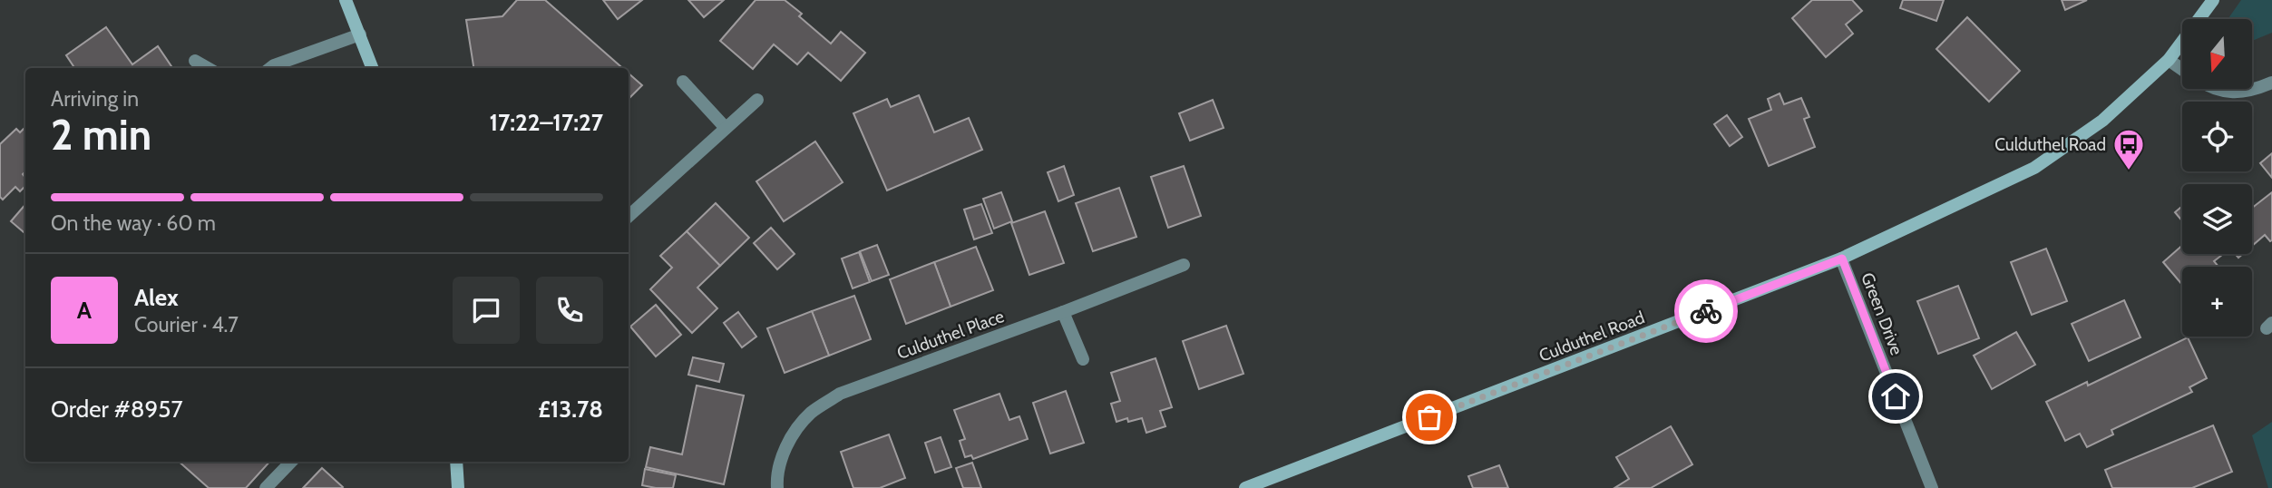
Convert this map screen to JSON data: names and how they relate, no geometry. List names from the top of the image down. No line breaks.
{"streets":{"main road":["Culduthel Road"],"street":["Green Drive","Culduthel Place"]},"crossings":[["Green Drive","Culduthel Road"]],"places":{"bus stop":["Culduthel Road"]},"north":"bottom","page":{"map_buttons":"+","heading":["2 min","Arriving in","17:22–17:27"],"panel":["Alex","Courier · 4.7","Order #8957","£13.78"],"bar":"On the way · 60 m","round":"A"}}
